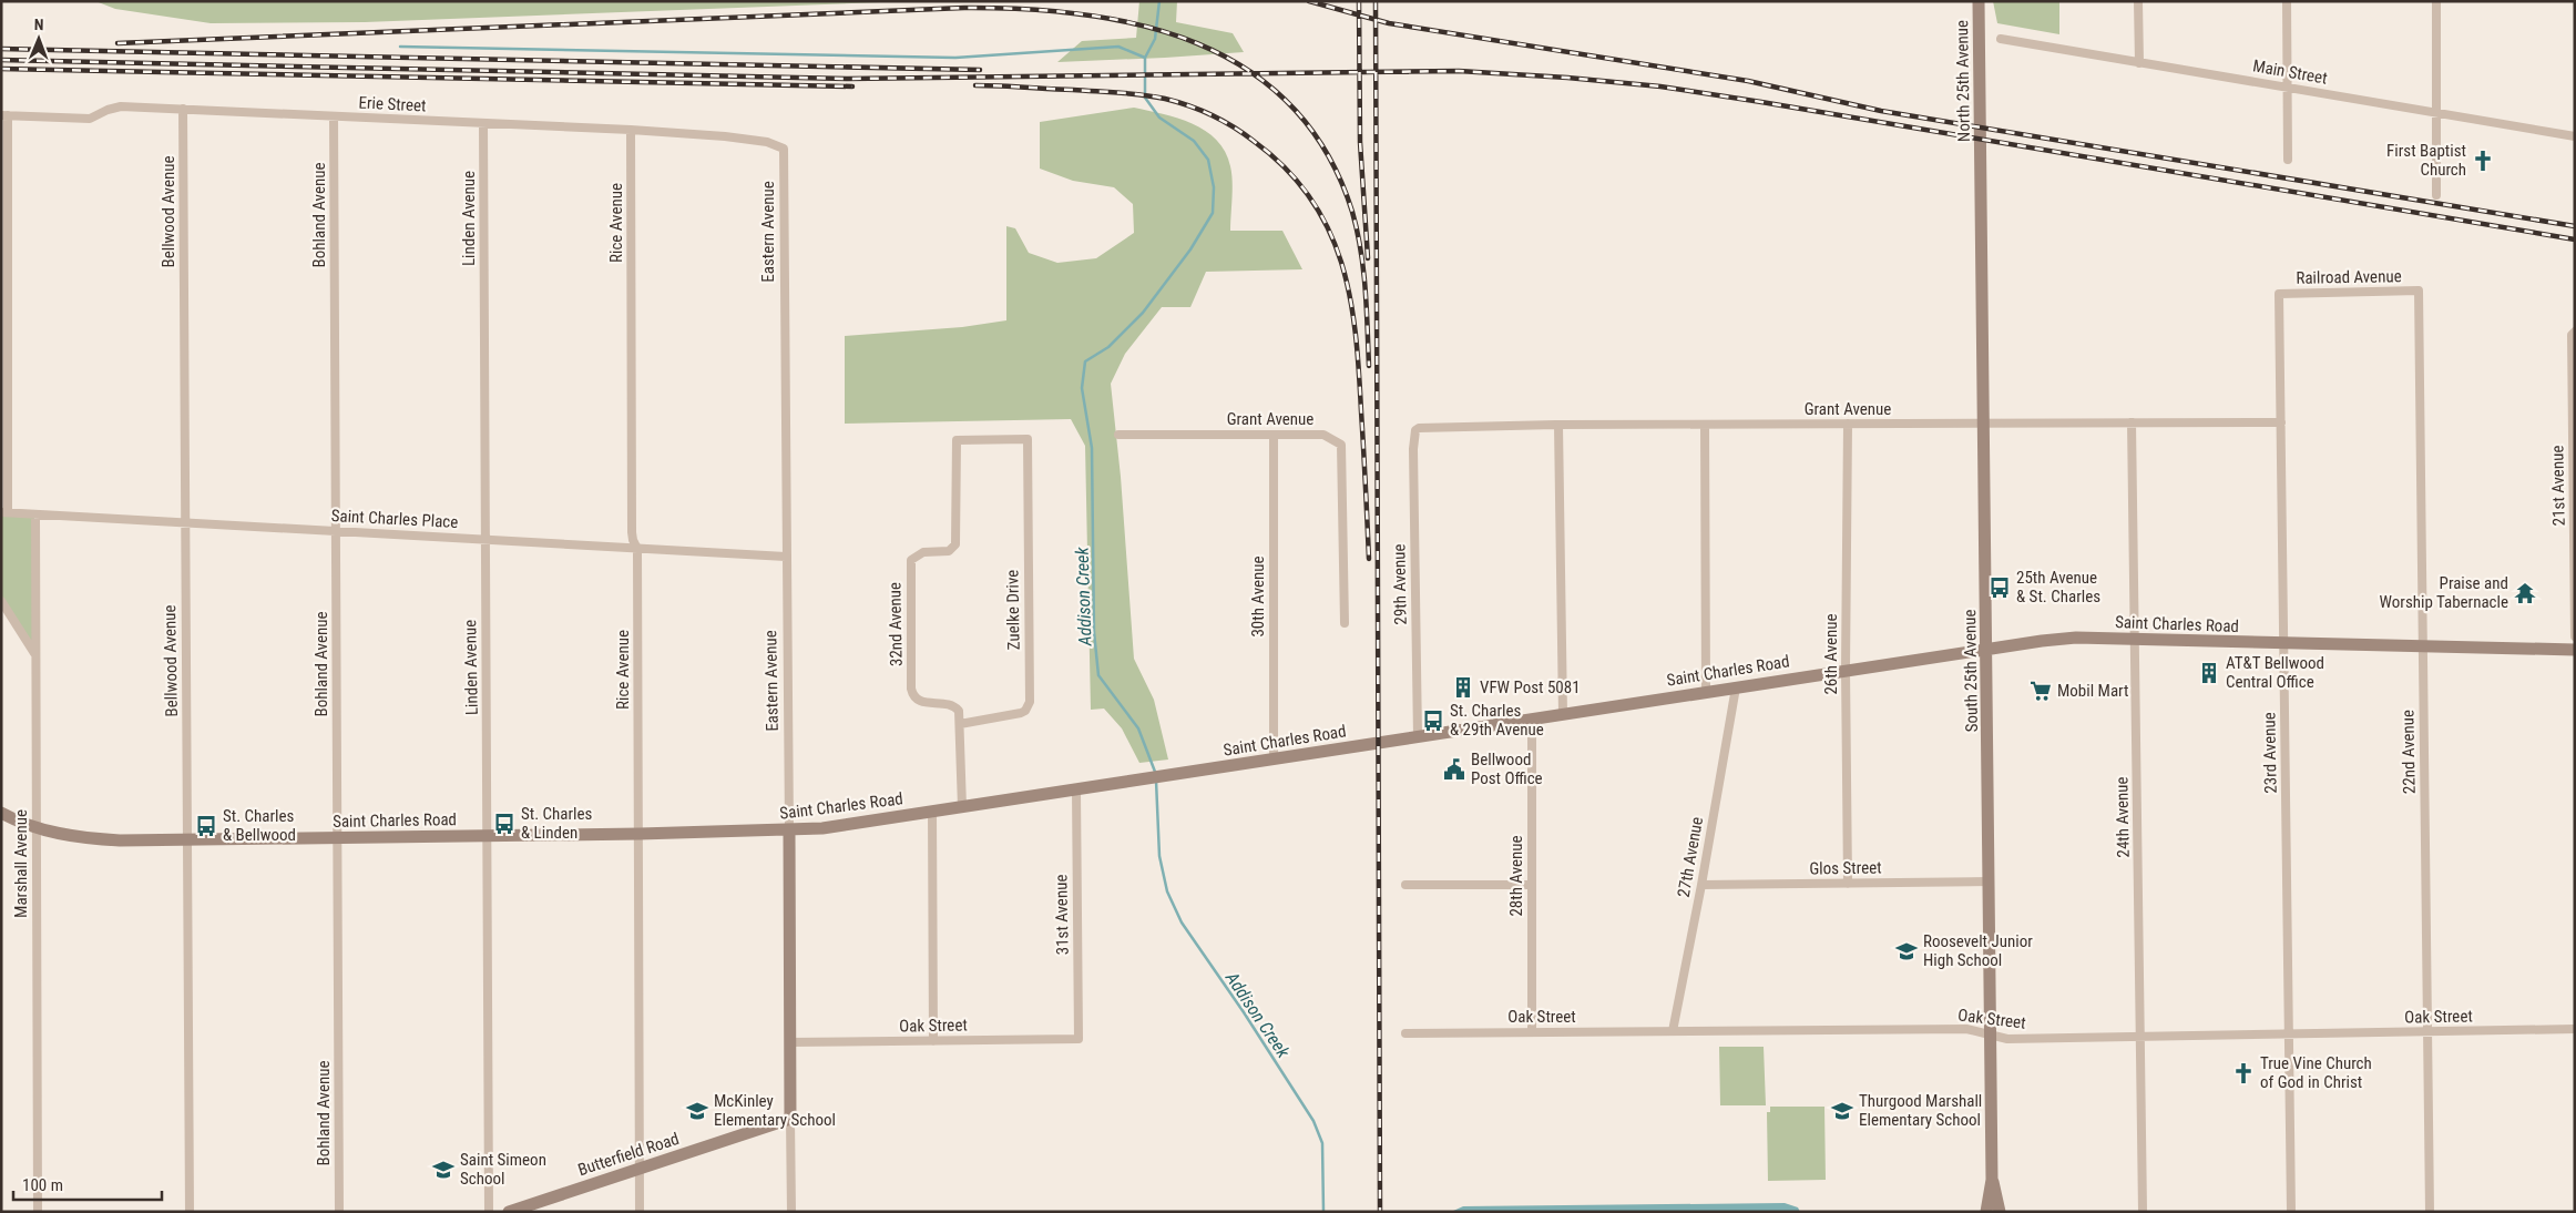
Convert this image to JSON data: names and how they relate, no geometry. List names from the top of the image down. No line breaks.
{"streets":{"main road":["North 25th Avenue","Eastern Avenue","Saint Charles Road","South 25th Avenue","Butterfield Road"],"street":["Main Street","Erie Street","Bellwood Avenue","Bohland Avenue","Linden Avenue","Rice Avenue","Railroad Avenue","Grant Avenue","21st Avenue","Saint Charles Place","29th Avenue","30th Avenue","Zuelke Drive","32nd Avenue","26th Avenue","22nd Avenue","23rd Avenue","24th Avenue","27th Avenue","Marshall Avenue","Glos Street","28th Avenue","31st Avenue","Oak Street"]},"crossings":[["North 25th Avenue","South 25th Avenue"],["Erie Street","Bellwood Avenue"],["Erie Street","Bohland Avenue"],["Erie Street","Linden Avenue"],["Erie Street","Rice Avenue"],["Erie Street","Eastern Avenue"],["Bellwood Avenue","Saint Charles Place"],["Bellwood Avenue","Saint Charles Road"],["Bohland Avenue","Saint Charles Place"],["Bohland Avenue","Saint Charles Road"],["Linden Avenue","Saint Charles Place"],["Linden Avenue","Saint Charles Road"],["Rice Avenue","Saint Charles Place"],["Rice Avenue","Saint Charles Road"],["Rice Avenue","Butterfield Road"],["Eastern Avenue","Saint Charles Place"],["Eastern Avenue","Saint Charles Road"],["Eastern Avenue","Oak Street"],["Eastern Avenue","Butterfield Road"],["Railroad Avenue","22nd Avenue"],["Railroad Avenue","23rd Avenue"],["Grant Avenue","29th Avenue"],["Grant Avenue","30th Avenue"],["Grant Avenue","26th Avenue"],["Grant Avenue","South 25th Avenue"],["Grant Avenue","23rd Avenue"],["Grant Avenue","24th Avenue"],["Saint Charles Place","Marshall Avenue"],["29th Avenue","Saint Charles Road"],["30th Avenue","Saint Charles Road"],["Zuelke Drive","32nd Avenue"],["Saint Charles Road","26th Avenue"],["Saint Charles Road","South 25th Avenue"],["Saint Charles Road","22nd Avenue"],["Saint Charles Road","23rd Avenue"],["Saint Charles Road","24th Avenue"],["Saint Charles Road","27th Avenue"],["Saint Charles Road","Marshall Avenue"],["Saint Charles Road","28th Avenue"],["Saint Charles Road","31st Avenue"],["26th Avenue","Glos Street"],["South 25th Avenue","Glos Street"],["South 25th Avenue","Oak Street"],["22nd Avenue","Oak Street"],["23rd Avenue","Oak Street"],["24th Avenue","Oak Street"],["27th Avenue","Glos Street"],["27th Avenue","Oak Street"],["28th Avenue","Oak Street"],["31st Avenue","Oak Street"]],"water":["Addison Creek"],"places":{"church":["First Baptist Church","True Vine Church of God in Christ"],"bus stop":["25th Avenue & St. Charles","St. Charles & 29th Avenue","St. Charles & Linden","St. Charles & Bellwood"],"temple":["Praise and Worship Tabernacle"],"building":["AT&T Bellwood Central Office","VFW Post 5081"],"supermarket":["Mobil Mart"],"public building":["Bellwood Post Office"],"school or university":["Roosevelt Junior High School","McKinley Elementary School","Thurgood Marshall Elementary School","Saint Simeon School"]},"scale_bar":"100 m","north":"top"}
